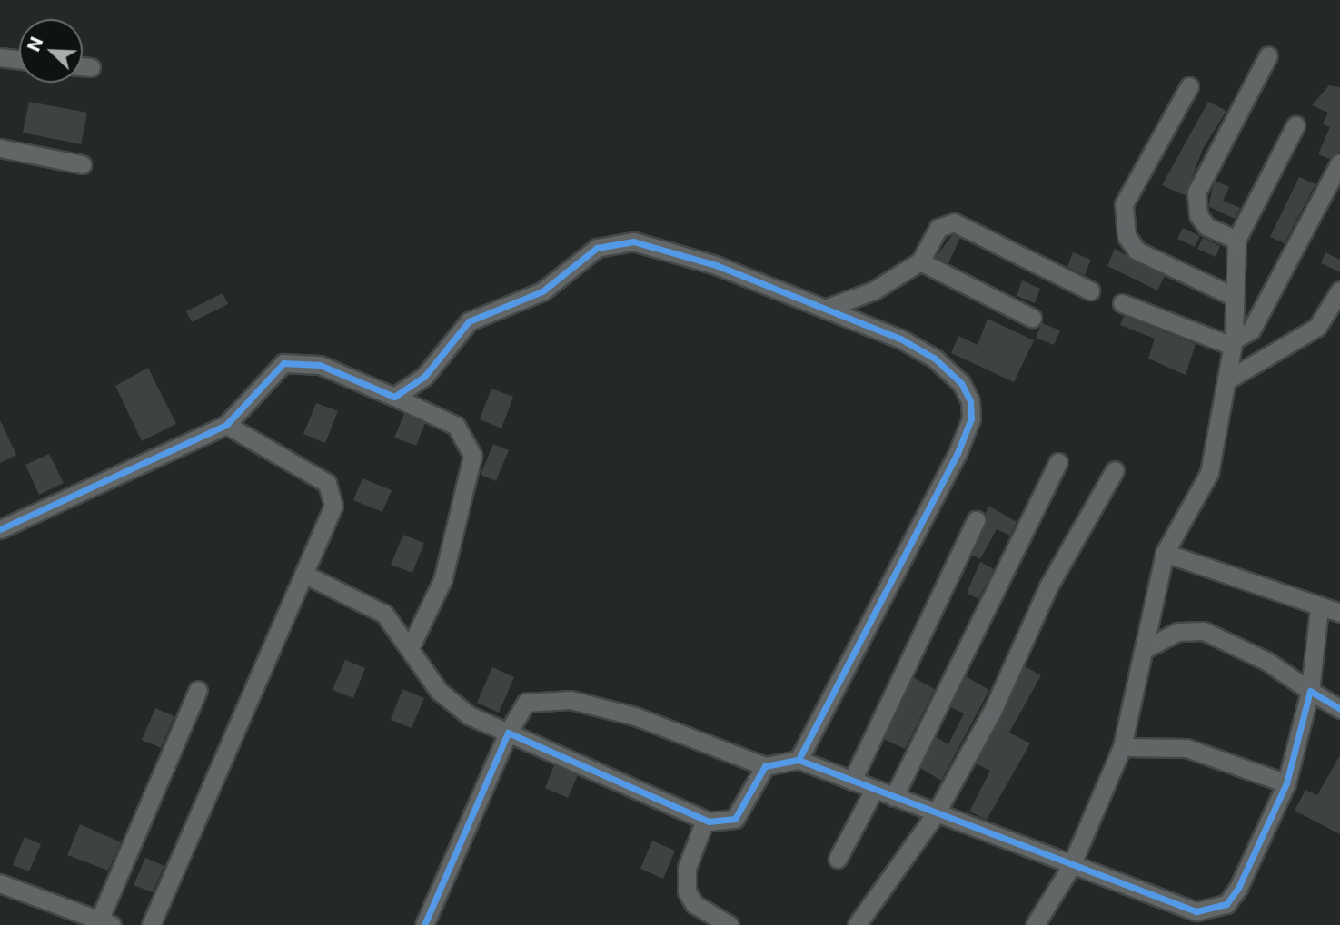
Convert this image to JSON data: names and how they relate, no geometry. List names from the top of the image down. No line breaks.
{"north":"top left"}
